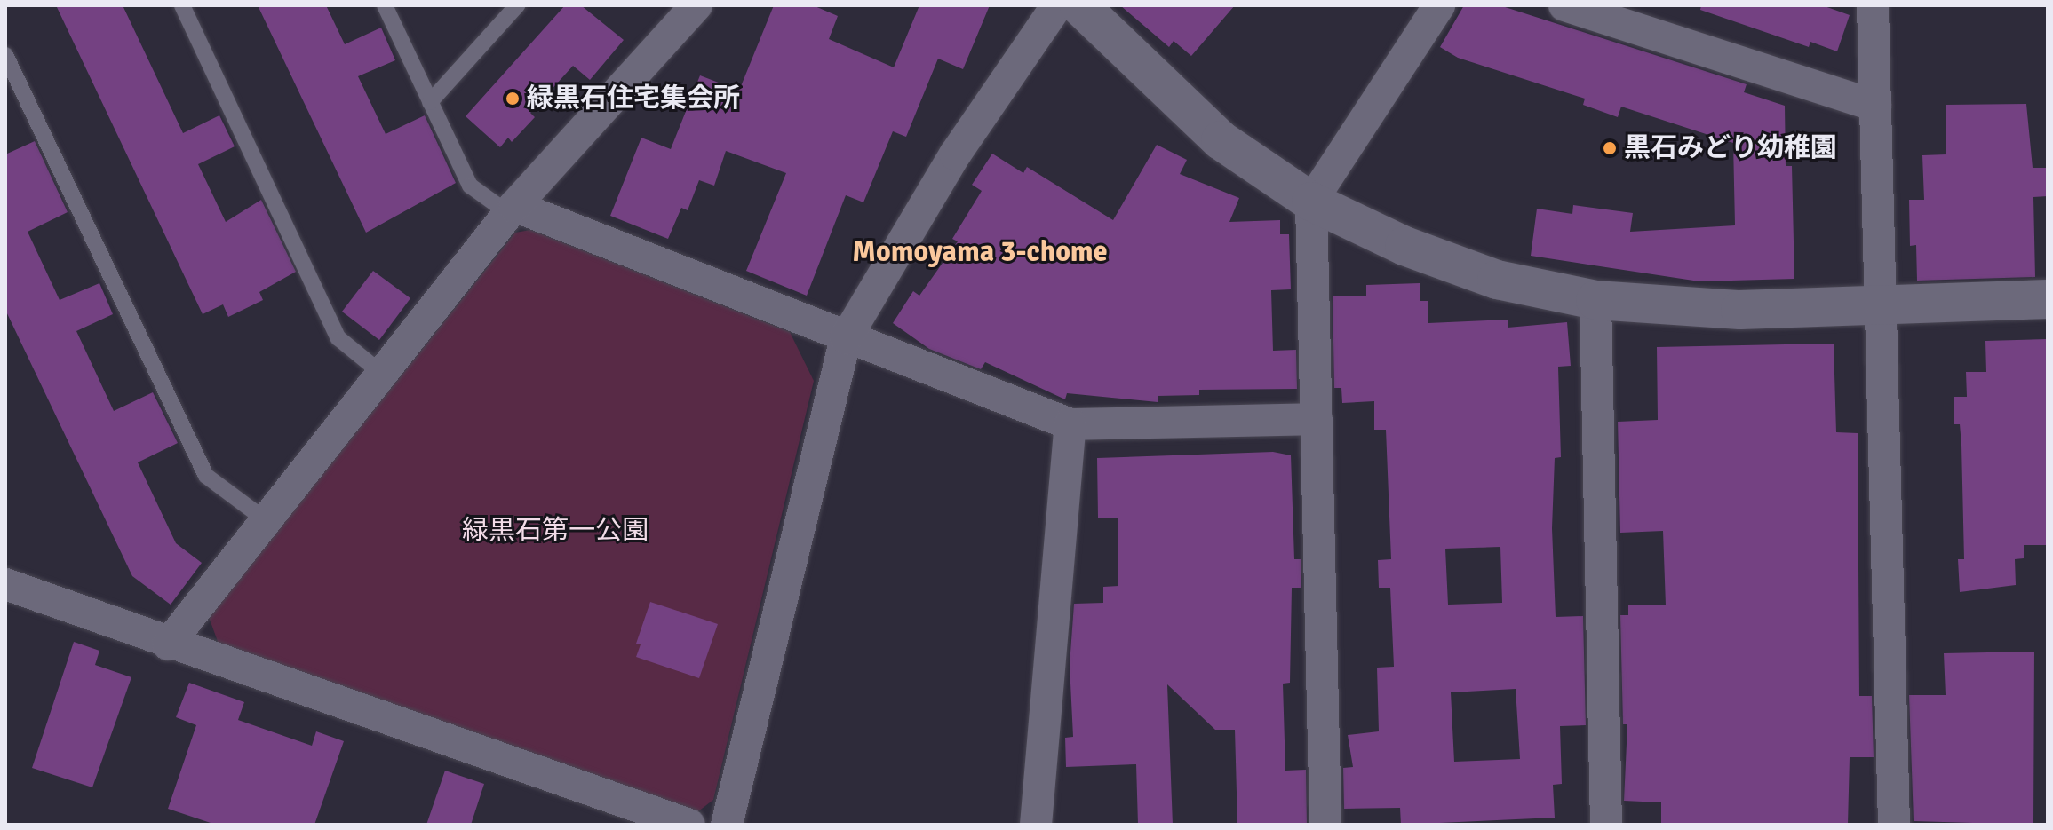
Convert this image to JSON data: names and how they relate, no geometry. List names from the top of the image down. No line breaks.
{"districts":["Momoyama 3-chome"],"parks":["緑黒石第一公園"],"places":["緑黒石住宅集会所","黒石みどり幼稚園"]}
